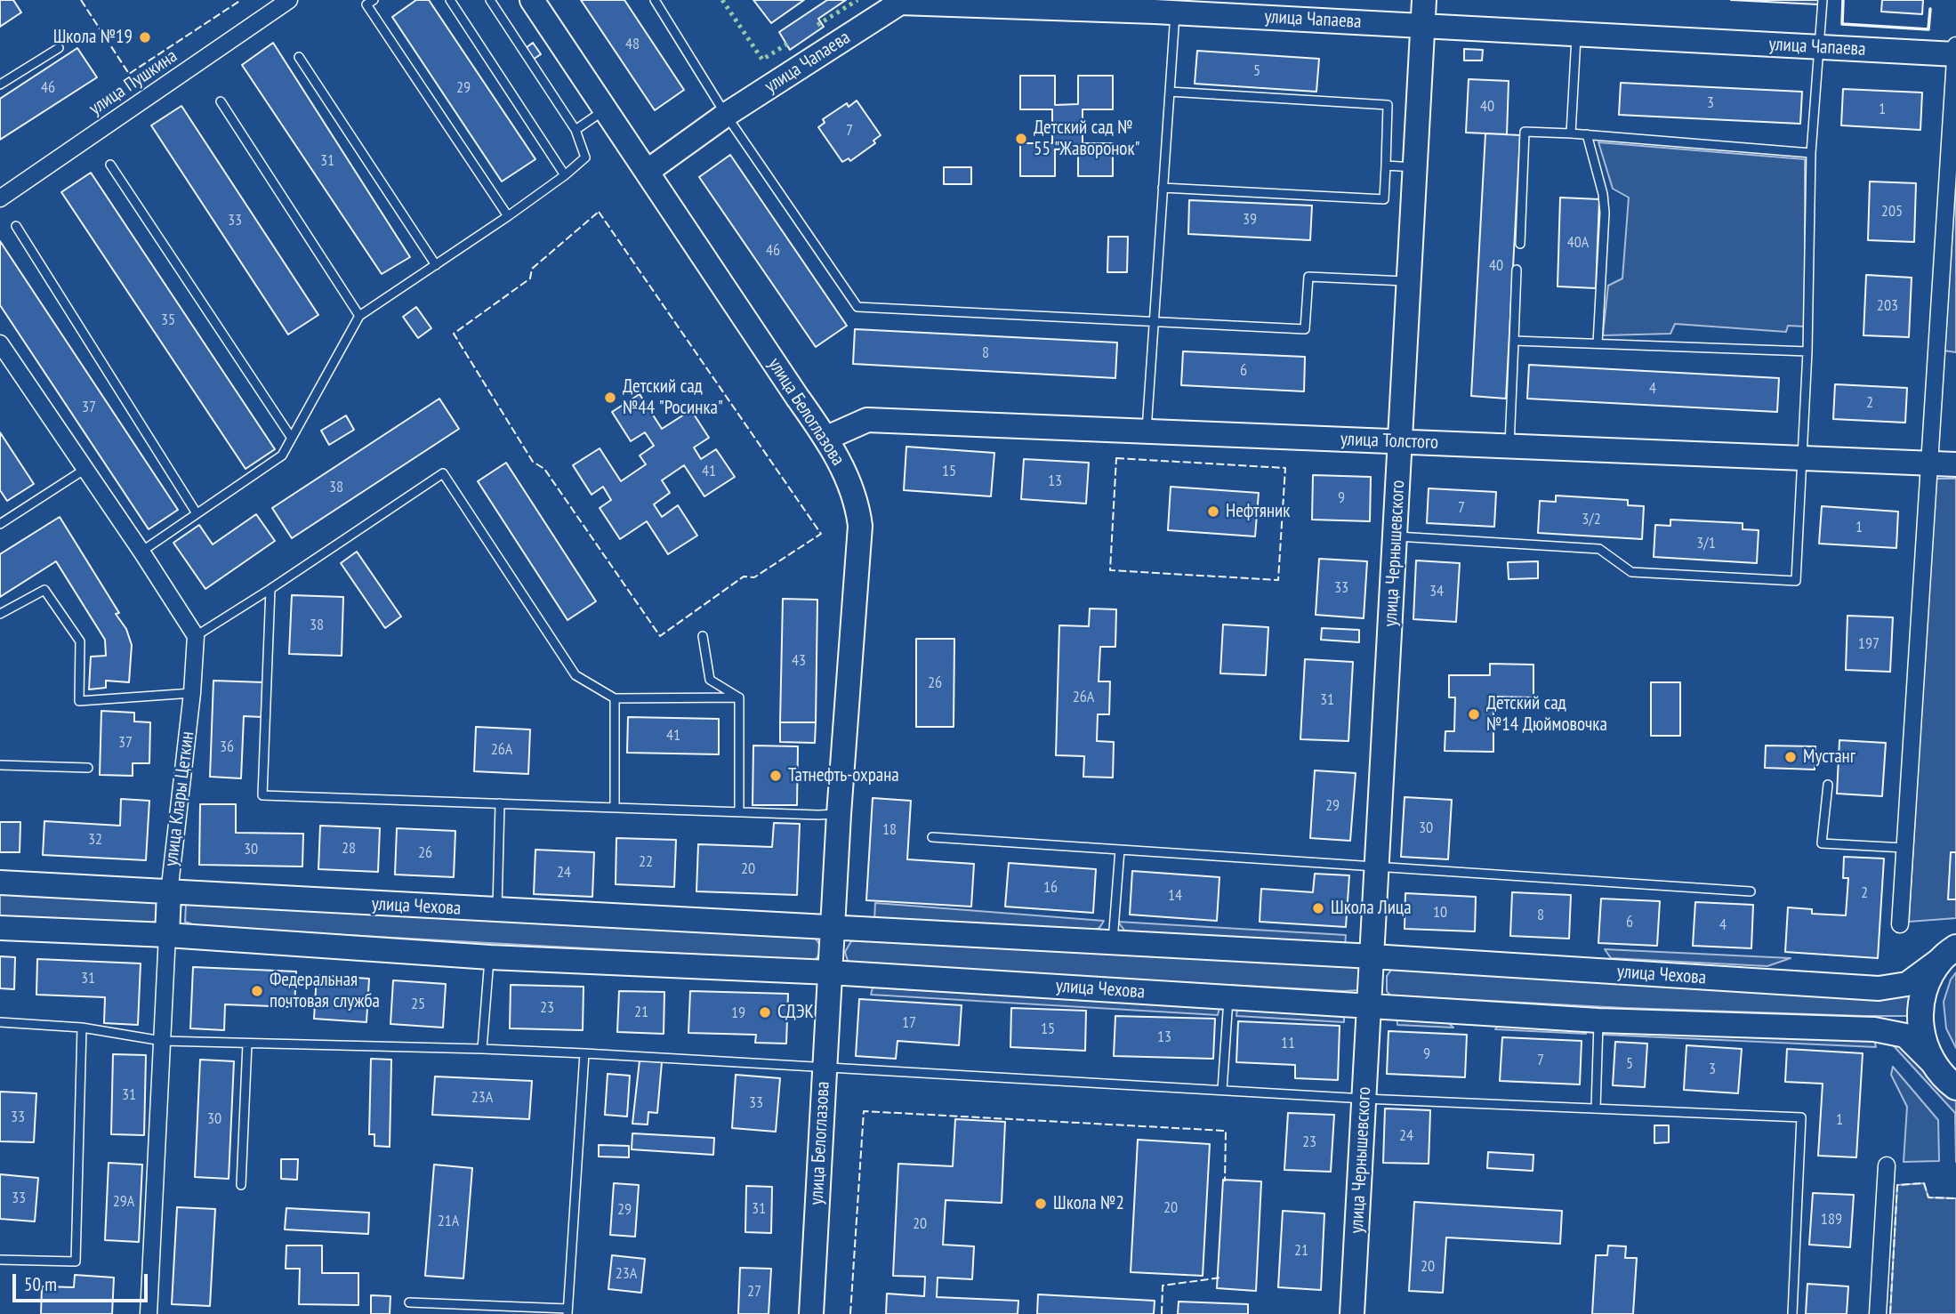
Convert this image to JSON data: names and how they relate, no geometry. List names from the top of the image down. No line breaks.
{"streets":{"street":["улица Чапаева","улица Пушкина","улица Белоглазова","улица Толстого","улица Чернышевского","улица Клары Цеткин","улица Чехова"]},"crossings":[["улица Чапаева","улица Белоглазова"],["улица Чапаева","улица Чернышевского"],["улица Белоглазова","улица Толстого"],["улица Белоглазова","улица Чехова"],["улица Толстого","улица Чернышевского"],["улица Чернышевского","улица Чехова"],["улица Клары Цеткин","улица Чехова"]],"places":["Школа №19","Детский сад № 55 \"Жаворонок\"","Детский сад №44 \"Росинка\"","Нефтяник","Детский сад №14 Дюймовочка","Мустанг","Татнефть-охрана","Школа Лица","Федеральная почтовая служба","СДЭК","Школа №2"],"house_numbers":["48","5","46","29","3","40","1","7","31","205","39","33","40А","46","40","203","35","8","6","4","2","37","41","15","13","38","9","7","3/2","1","3/1","33","34","38","197","43","26","26А","31","41","37","36","26А","29","30","18","32","28","30","26","22","20","24","16","2","14","10","8","6","4","31","25","23","21","19","17","15","13","11","9","7","5","3","31","23А","33","33","30","1","24","23","33","29А","20","31","29","189","21А","20","21","20","23А","27"],"scale_bar":"50 m"}
